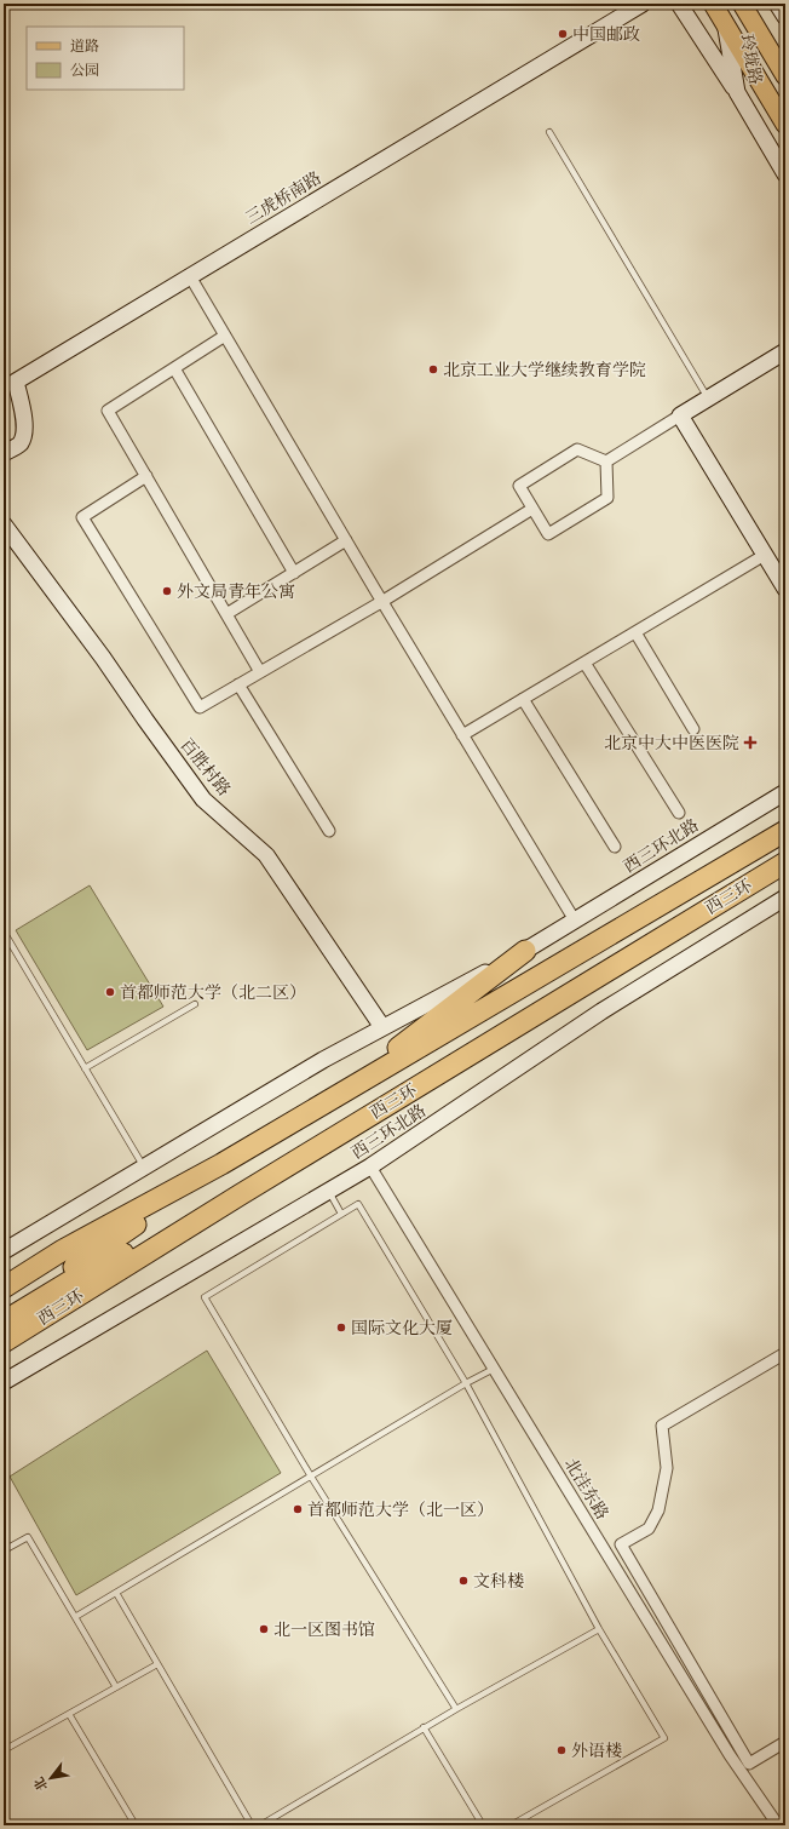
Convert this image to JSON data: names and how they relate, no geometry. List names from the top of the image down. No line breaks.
{"streets":{"highway":["西三环"],"street":["玲珑路","三虎桥南路","百胜村路","西三环北路","北洼东路"]},"crossings":[["百胜村路","西三环北路"],["西三环北路","北洼东路"]],"places":{"other":["中国邮政","北京工业大学继续教育学院","外文局青年公寓","首都师范大学（北二区）","国际文化大厦","首都师范大学（北一区）","文科楼","北一区图书馆","外语楼"],"health":["北京中大中医医院"]},"legend":["道路","公园"],"north":"bottom left"}
